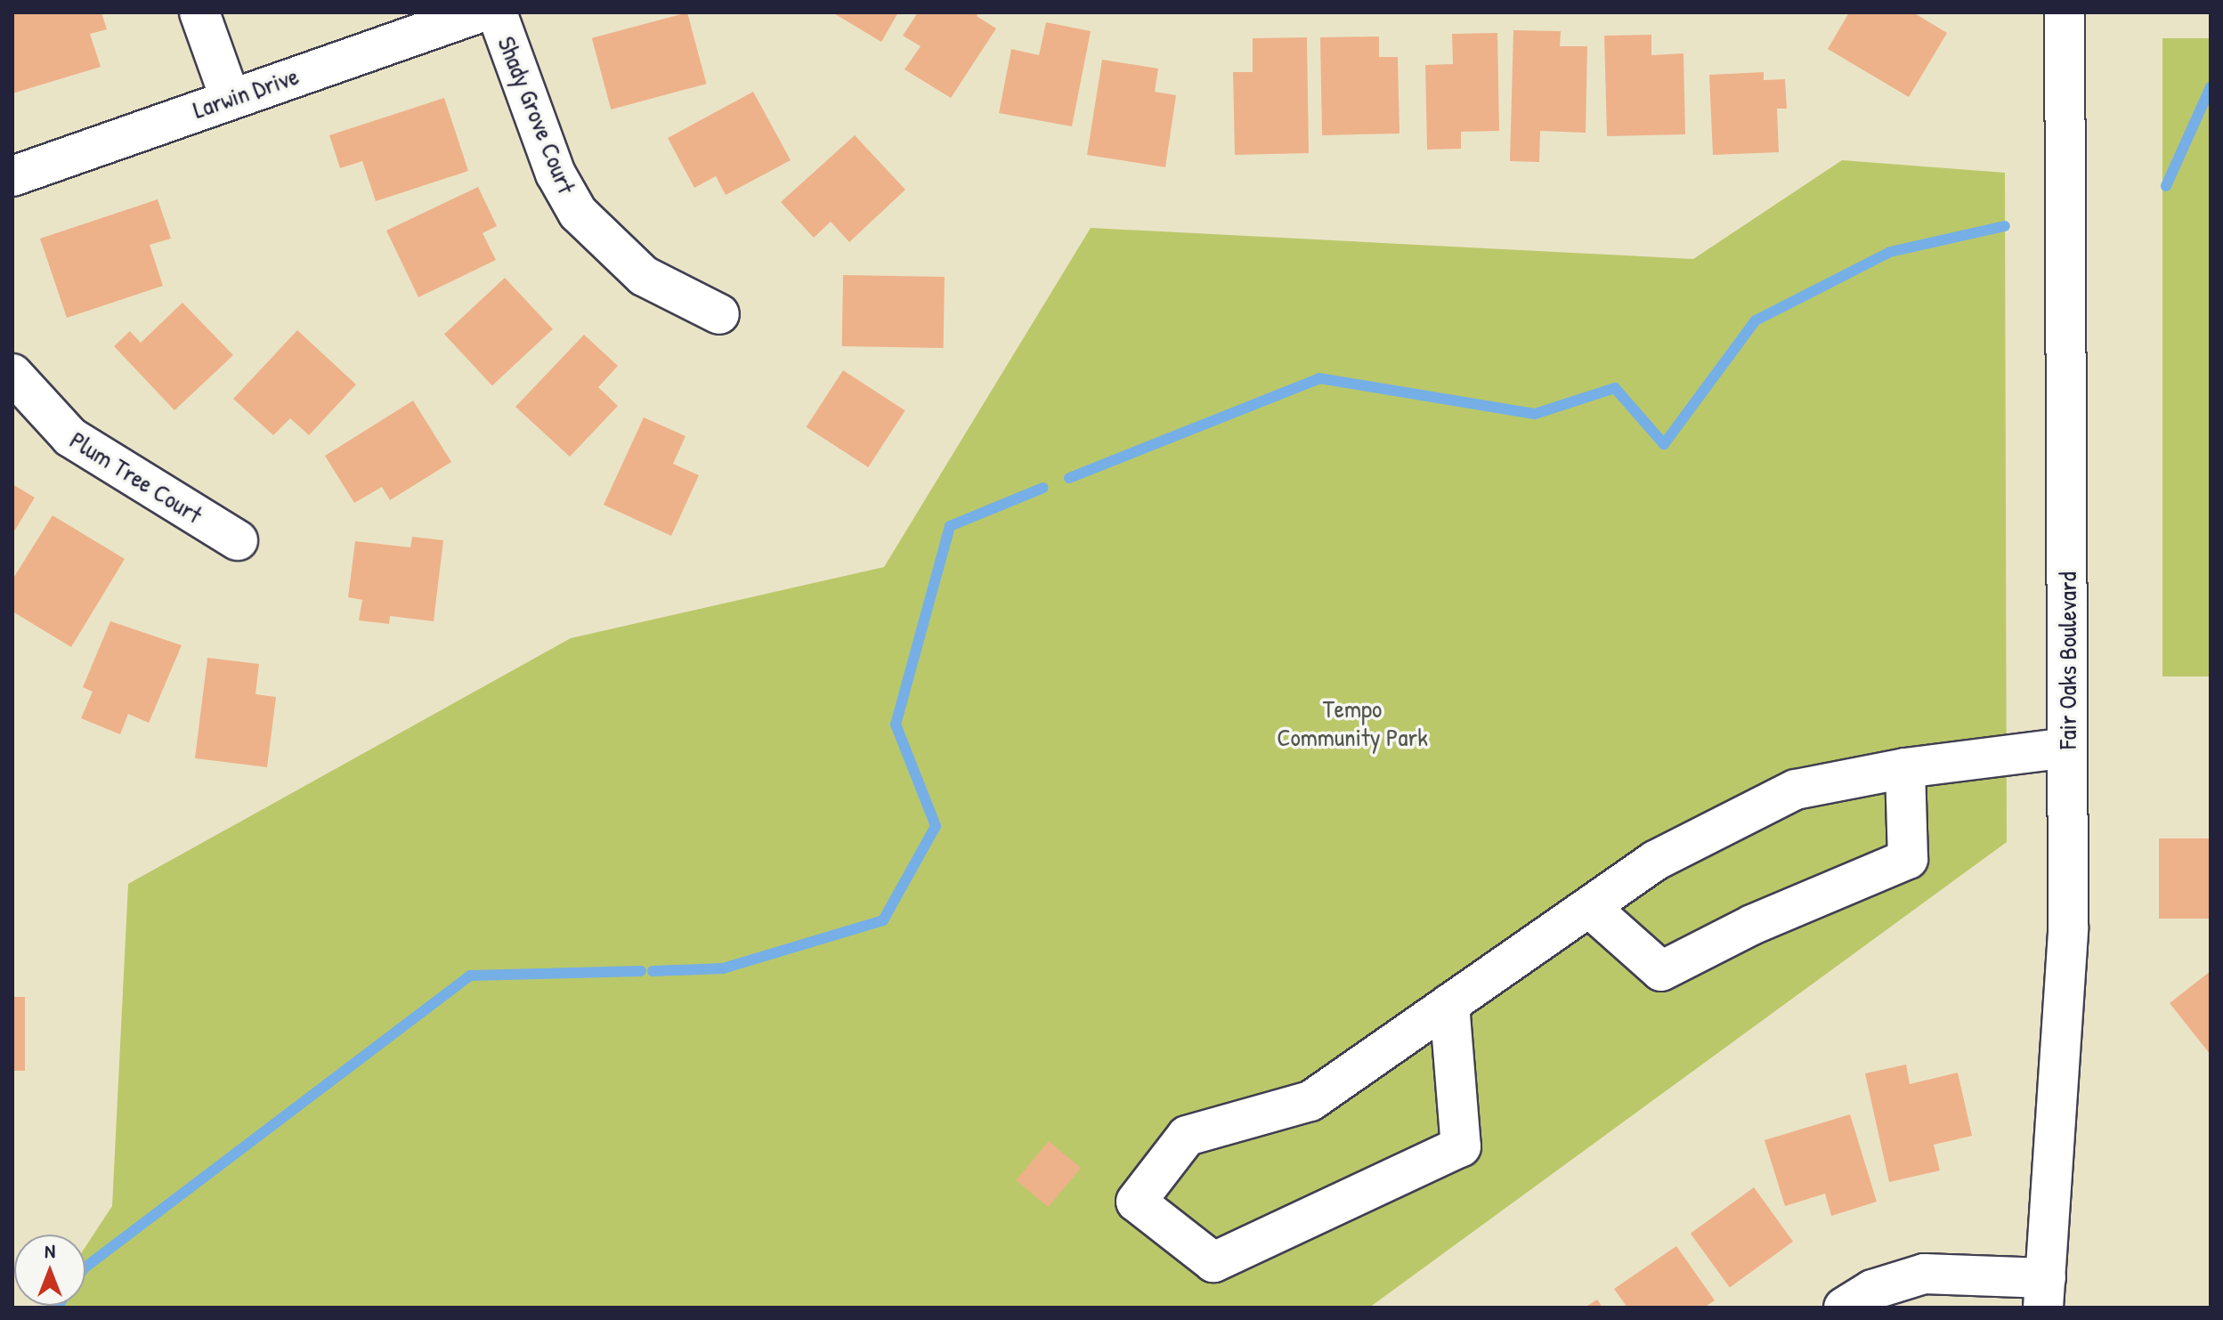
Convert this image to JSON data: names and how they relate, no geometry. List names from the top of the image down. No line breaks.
{"streets":{"street":["Larwin Drive","Shady Grove Court","Plum Tree Court","Fair Oaks Boulevard"]},"parks":["Tempo Community Park"],"north":"top"}
